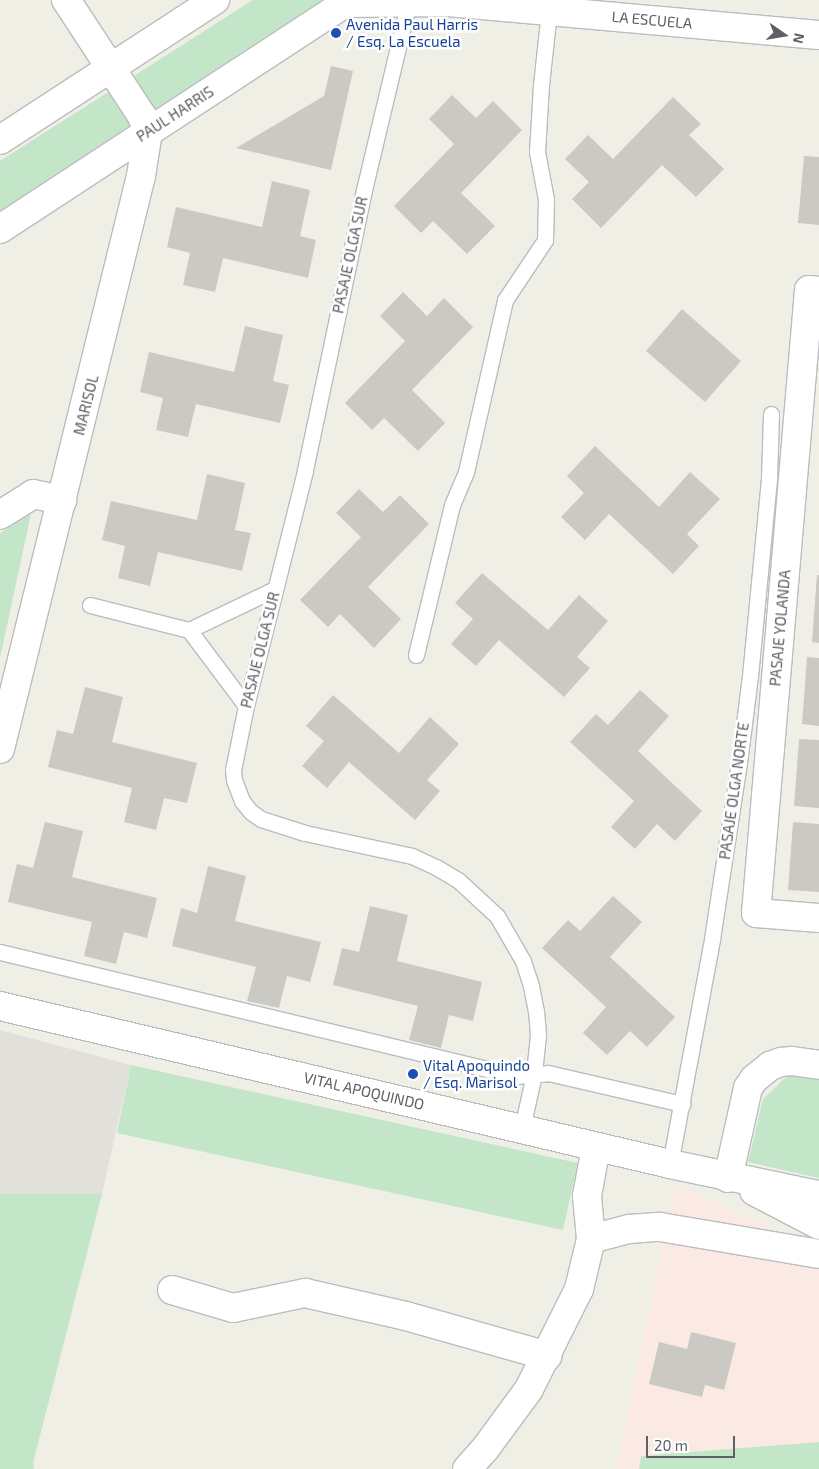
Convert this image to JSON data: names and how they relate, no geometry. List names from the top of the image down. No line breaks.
{"streets":{"street":["LA ESCUELA","PAUL HARRIS","MARISOL","PASAJE YOLANDA","VITAL APOQUINDO"],"lane":["PASAJE OLGA SUR","PASAJE OLGA NORTE"]},"crossings":[["LA ESCUELA","PAUL HARRIS"],["LA ESCUELA","PASAJE OLGA SUR"],["PAUL HARRIS","MARISOL"],["PASAJE OLGA SUR","VITAL APOQUINDO"],["PASAJE OLGA NORTE","VITAL APOQUINDO"]],"places":["Avenida Paul Harris / Esq. La Escuela","Vital Apoquindo / Esq. Marisol"],"scale_bar":"20 m","north":"right"}
